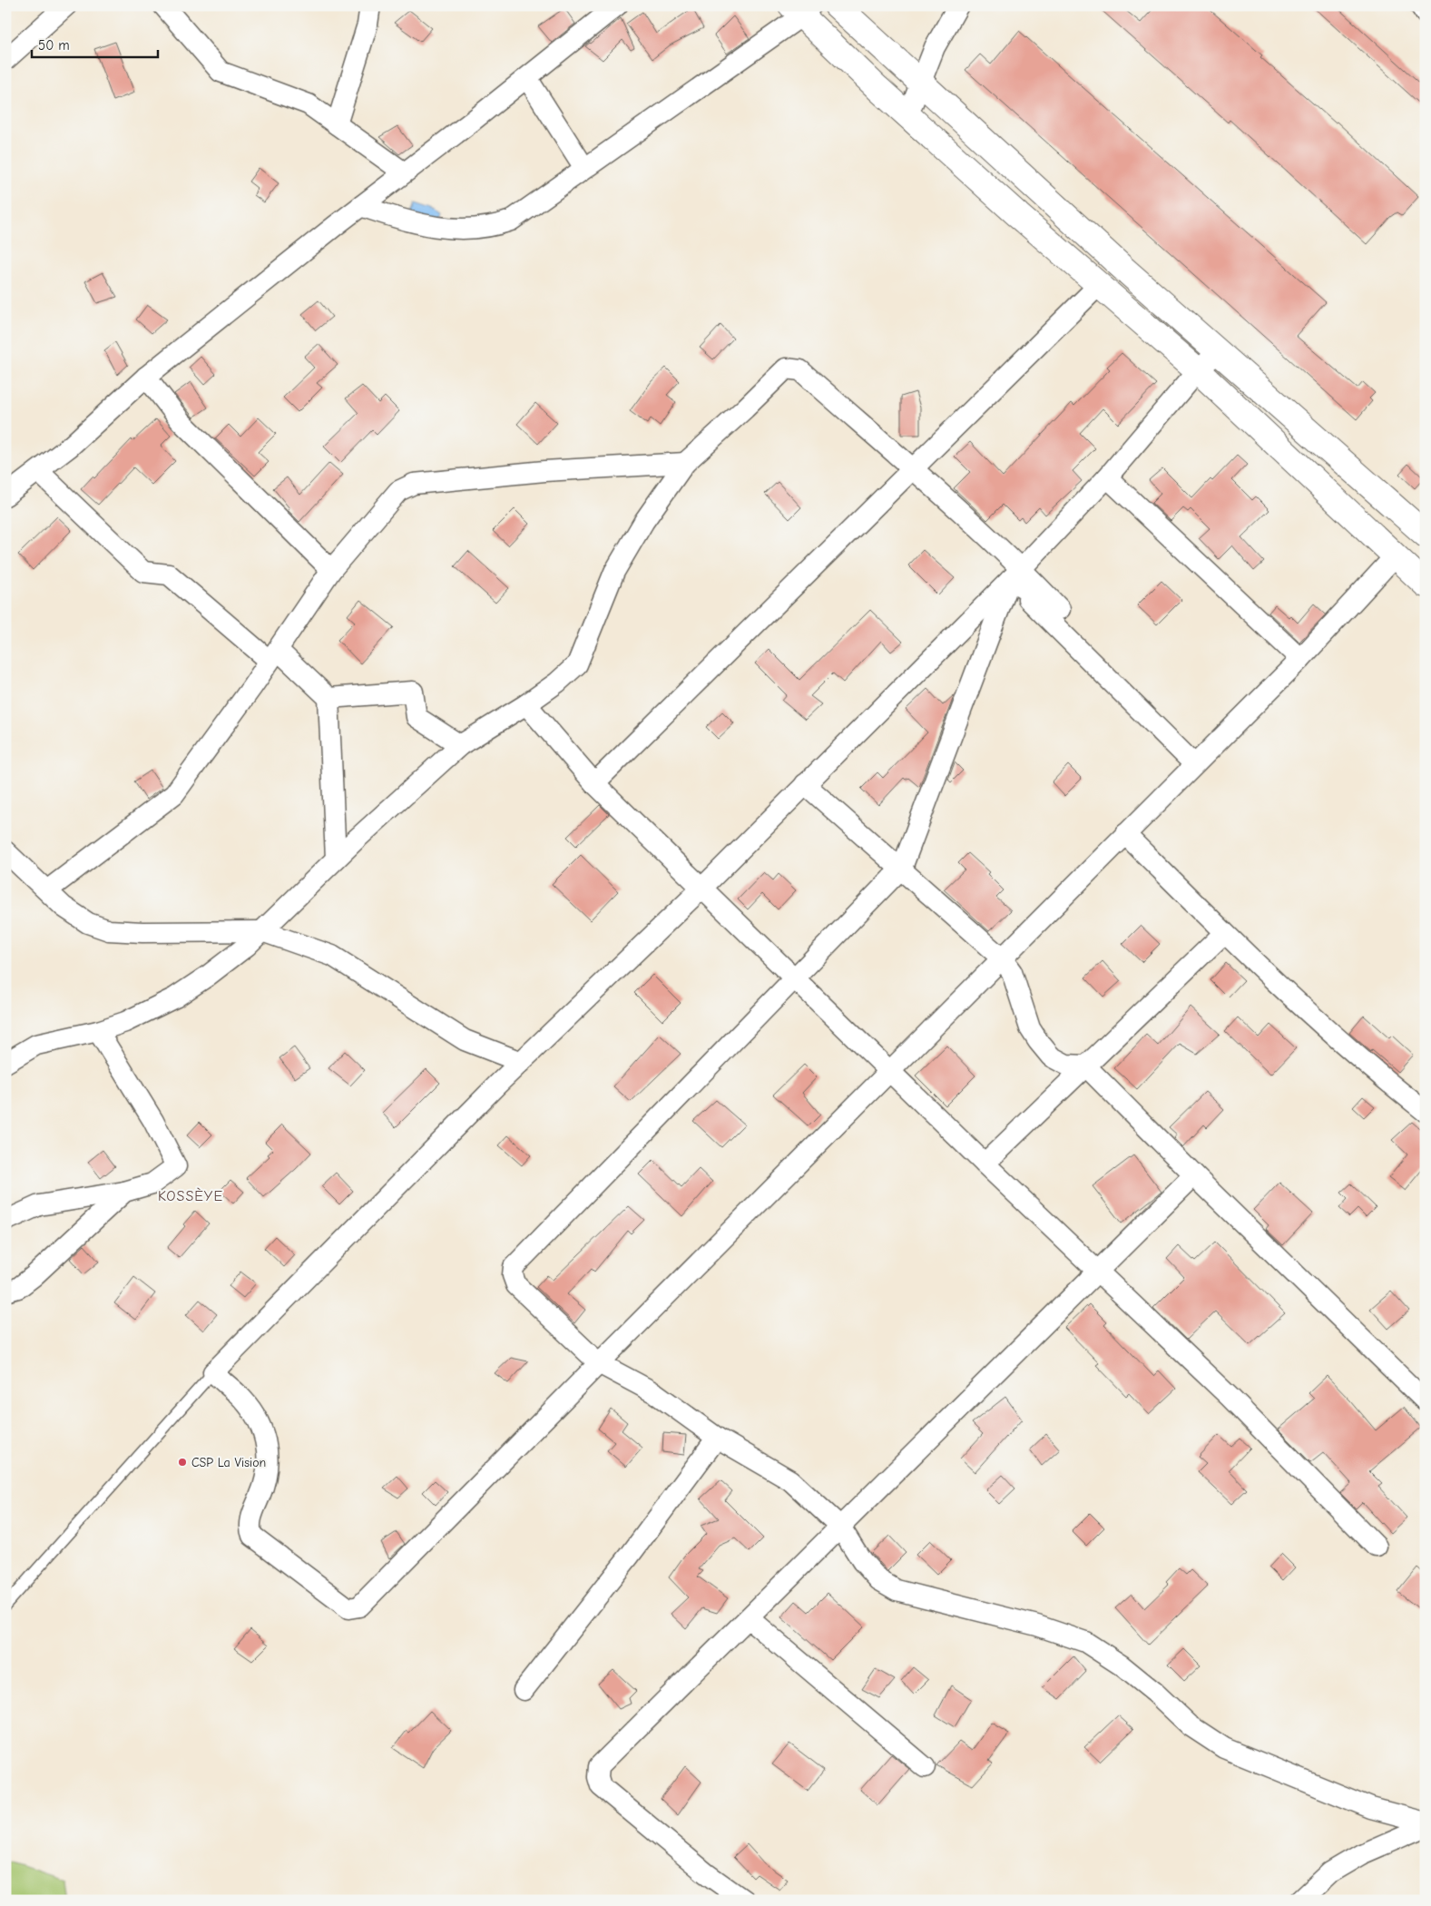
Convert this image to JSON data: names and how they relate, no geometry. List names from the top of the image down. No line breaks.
{"districts":["KOSSÈYE"],"places":["CSP La Vision"],"scale_bar":"50 m"}
